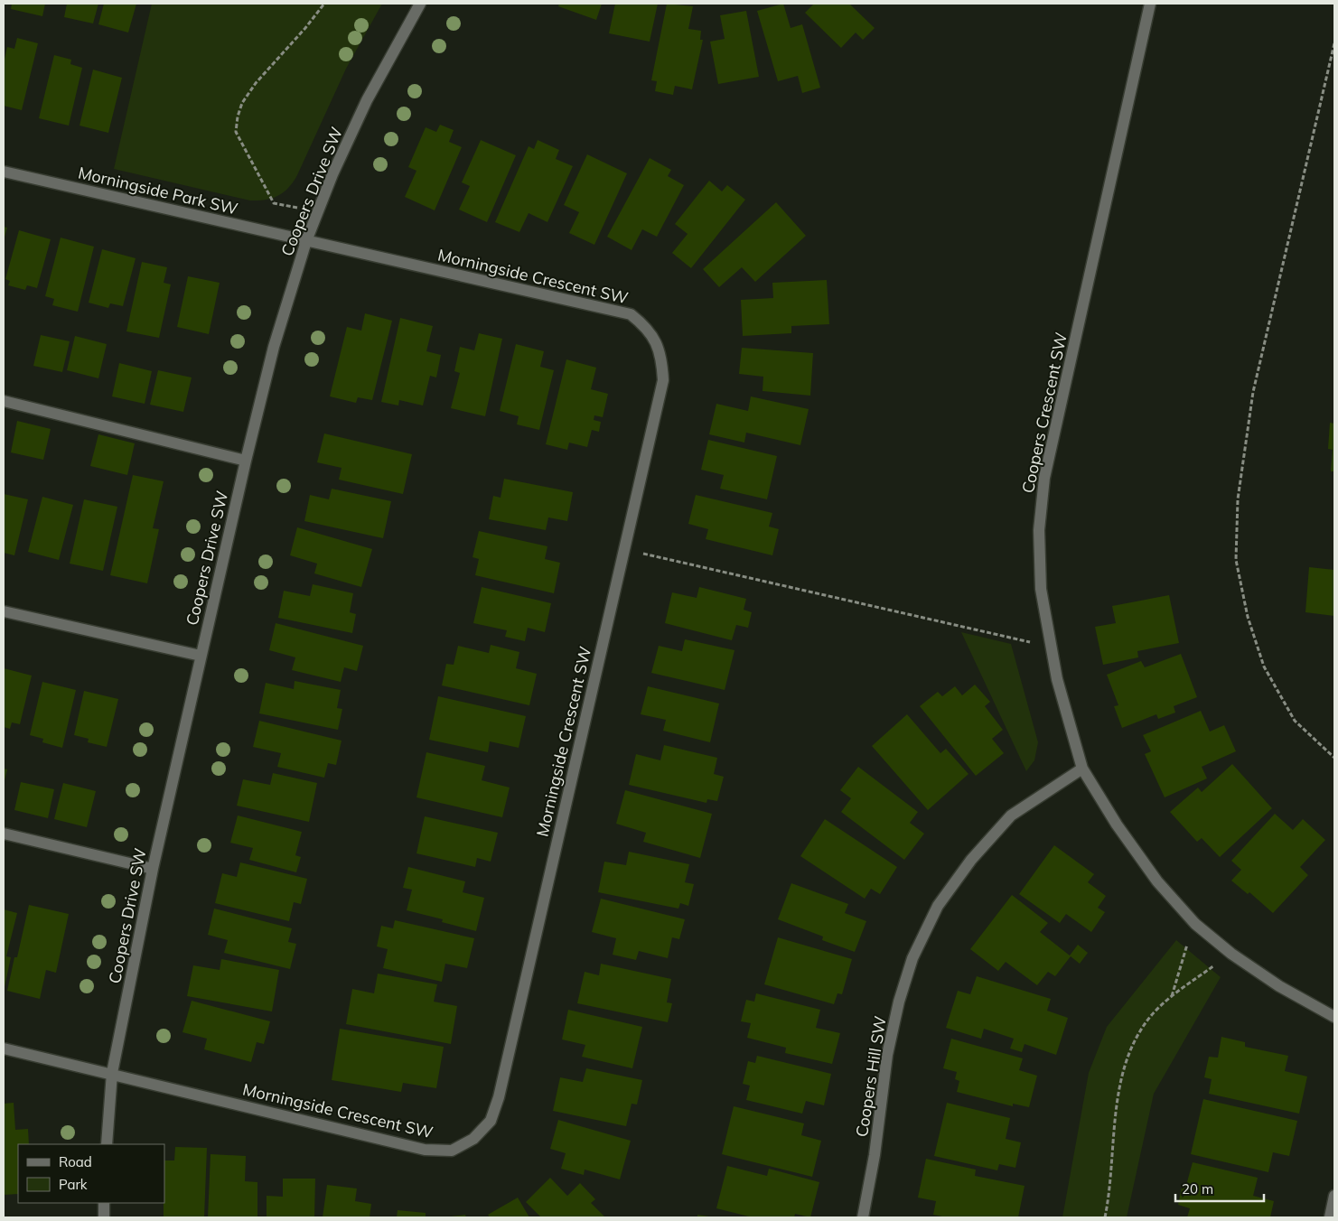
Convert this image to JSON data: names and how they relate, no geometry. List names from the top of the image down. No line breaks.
{"streets":{"street":["Morningside Park SW","Coopers Drive SW","Morningside Crescent SW","Coopers Crescent SW","Coopers Hill SW"]},"crossings":[["Morningside Park SW","Coopers Drive SW"],["Morningside Park SW","Morningside Crescent SW"],["Coopers Drive SW","Morningside Crescent SW"],["Coopers Crescent SW","Coopers Hill SW"]],"legend":["Road","Park"],"scale_bar":"20 m"}
